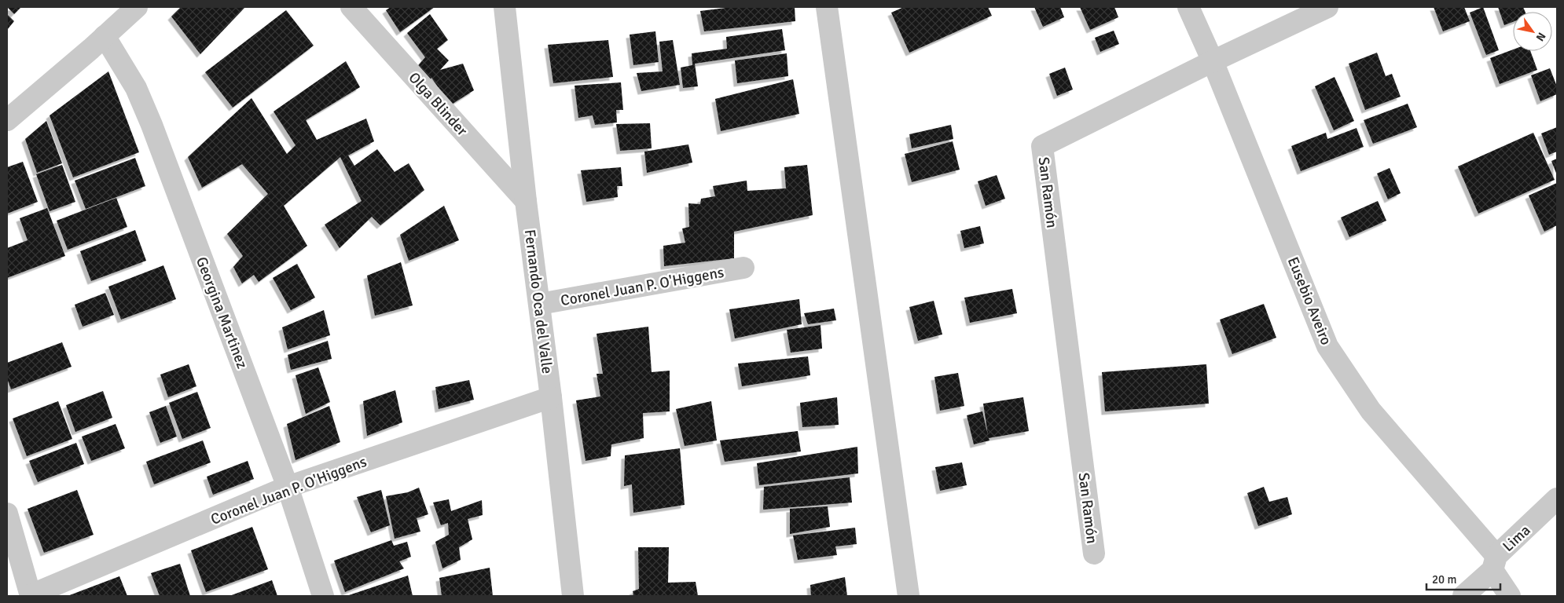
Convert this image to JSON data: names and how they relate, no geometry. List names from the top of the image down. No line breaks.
{"streets":{"street":["Olga Blinder","San Ramón","Coronel Juan P. O'Higgens","Eusebio Aveiro","Fernando Oca del Valle","Georgina Martinez","Lima"]},"crossings":[["Olga Blinder","Fernando Oca del Valle"],["San Ramón","Eusebio Aveiro"],["Coronel Juan P. O'Higgens","Fernando Oca del Valle"],["Coronel Juan P. O'Higgens","Georgina Martinez"],["Eusebio Aveiro","Lima"]],"scale_bar":"20 m","north":"bottom right"}
